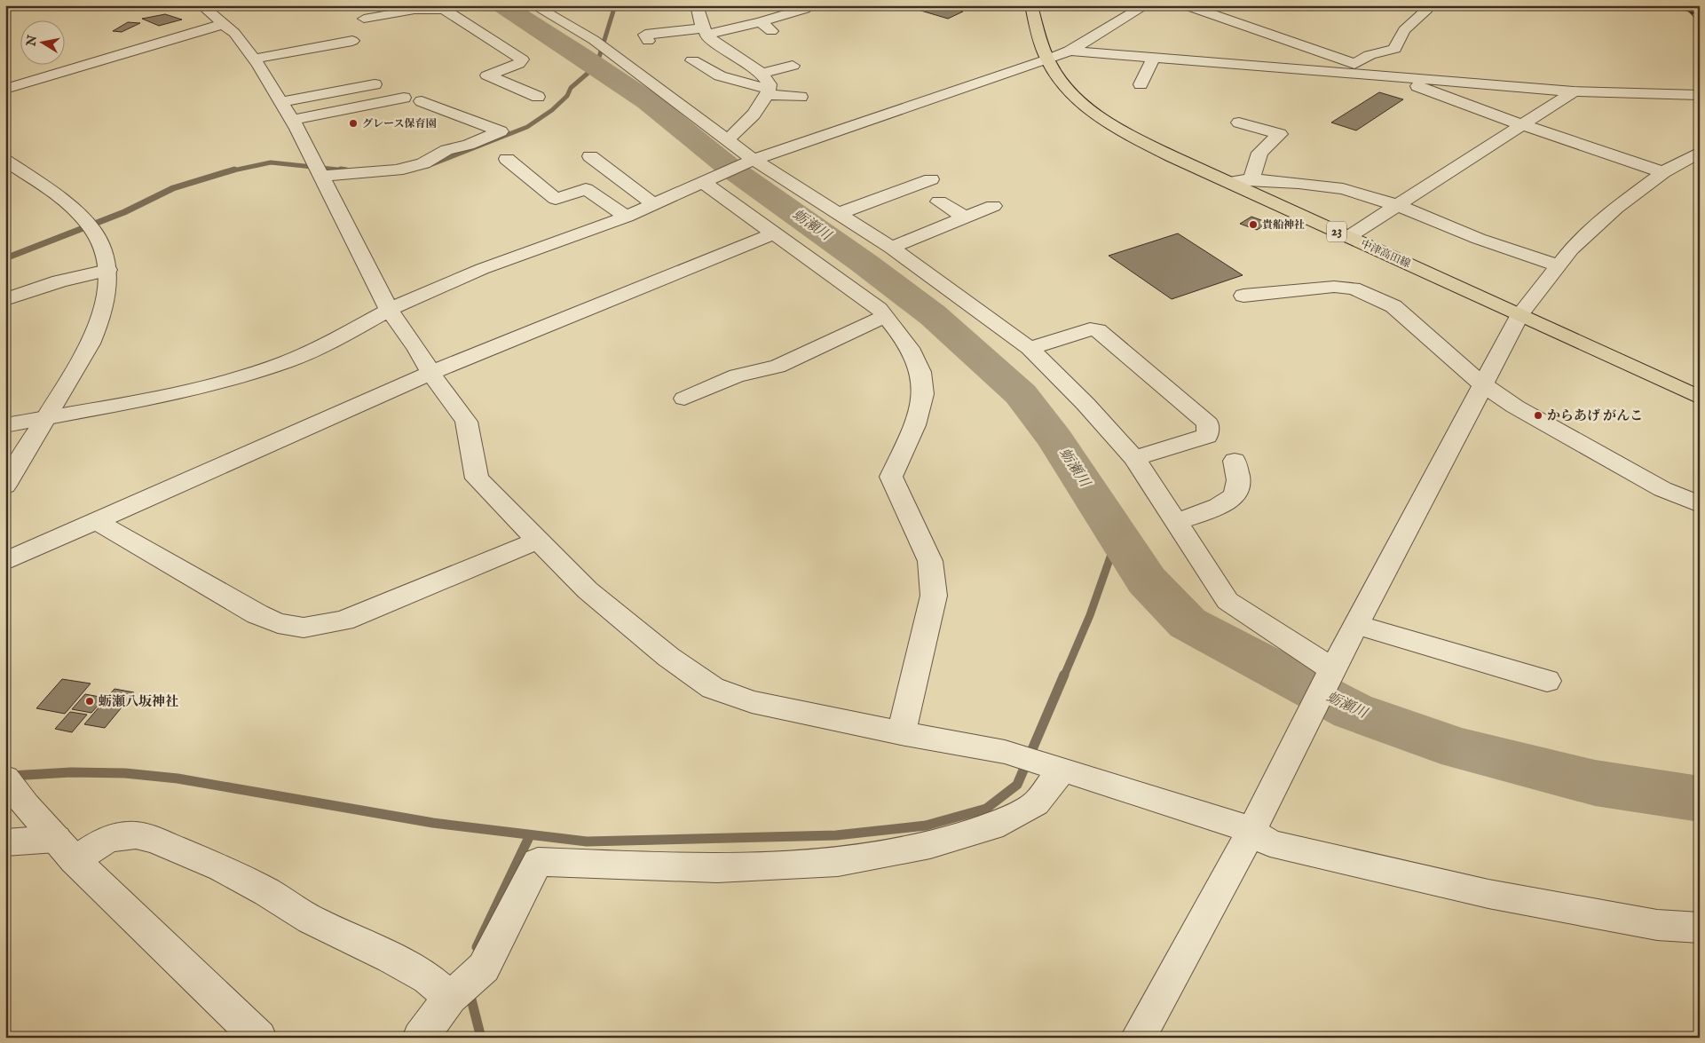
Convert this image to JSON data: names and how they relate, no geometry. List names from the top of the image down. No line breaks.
{"streets":{"main road":["23","中津高田線"]},"water":["蛎瀬川"],"places":["グレース保育園","貴船神社","からあげ がんこ","蛎瀬八坂神社"],"north":"left"}
